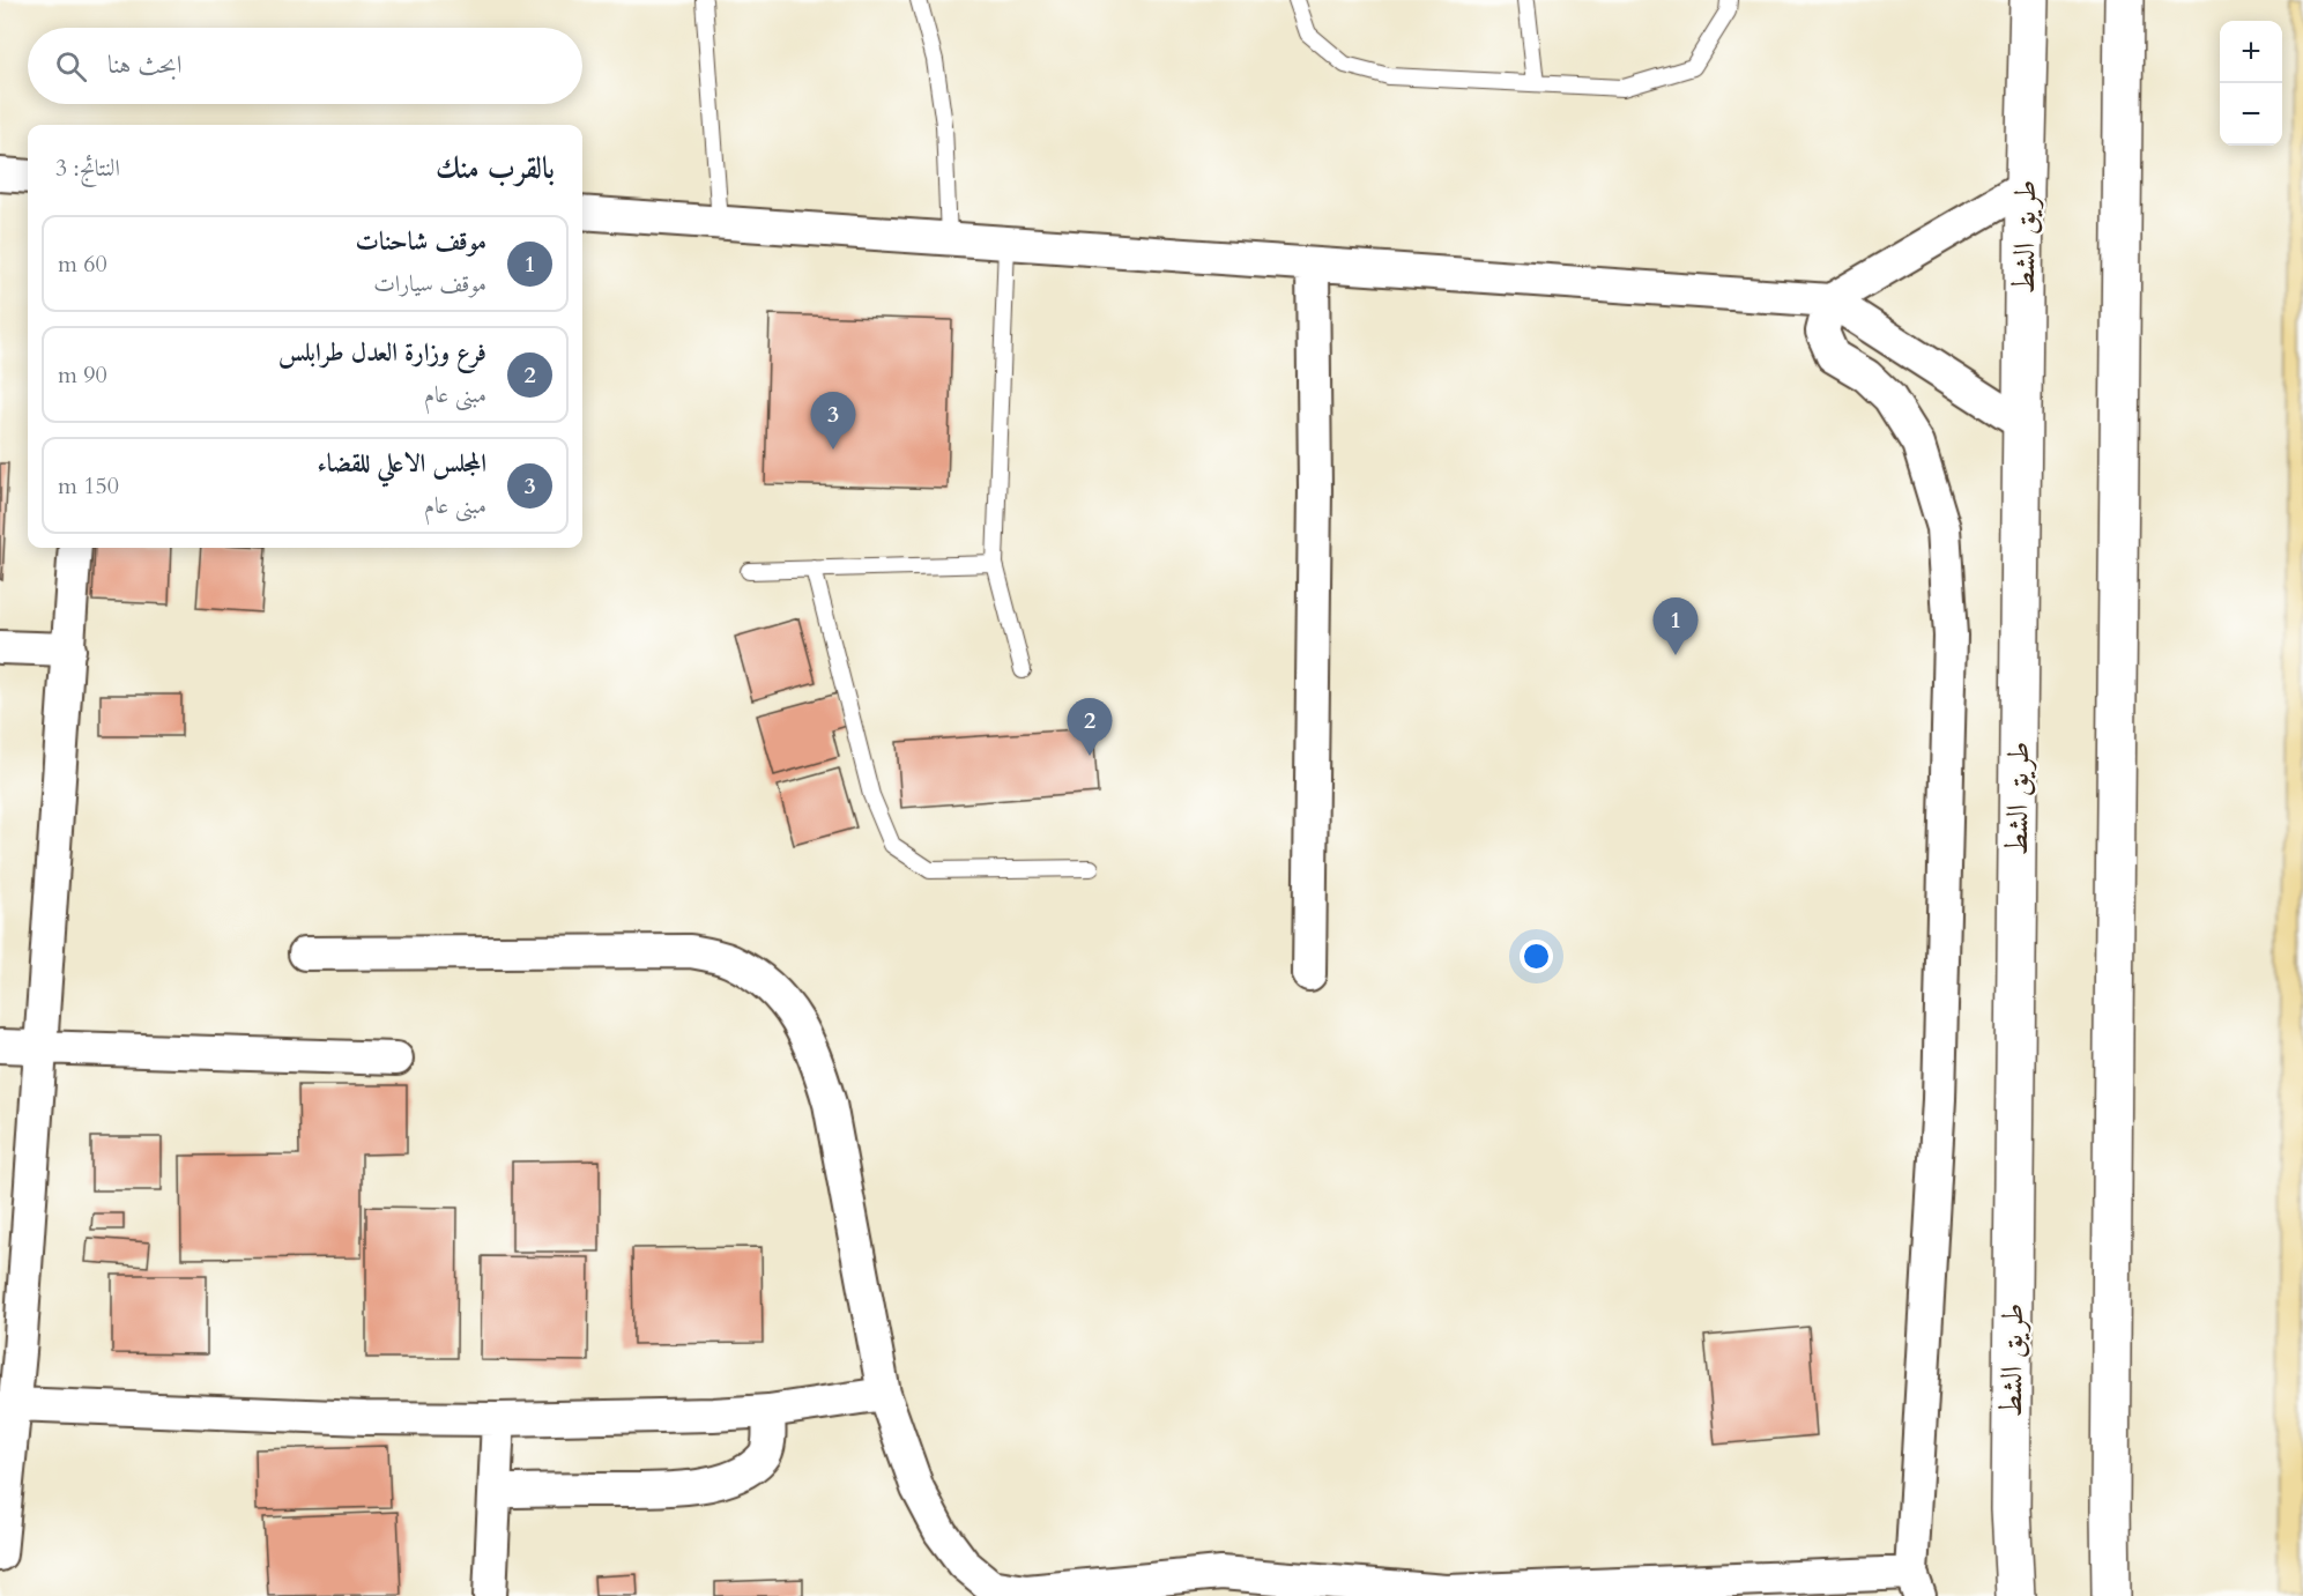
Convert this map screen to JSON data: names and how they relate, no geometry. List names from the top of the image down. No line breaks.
{"streets":{"highway":["طريق الشط"]},"page":{"map_buttons":["+","−"],"search":"ابحث هنا","heading":["بالقرب منك","النتائج: 3"],"list":[{"mark":"1","name":"موقف شاحنات","note":"موقف سيارات","value":"60 m"},{"mark":"2","name":"فرع وزارة العدل طرابلس","note":"مبنى عام","value":"90 m"},{"mark":"3","name":"المجلس الاعلي للقضاء","note":"مبنى عام","value":"150 m"}],"pins":["3","1","2"]}}
